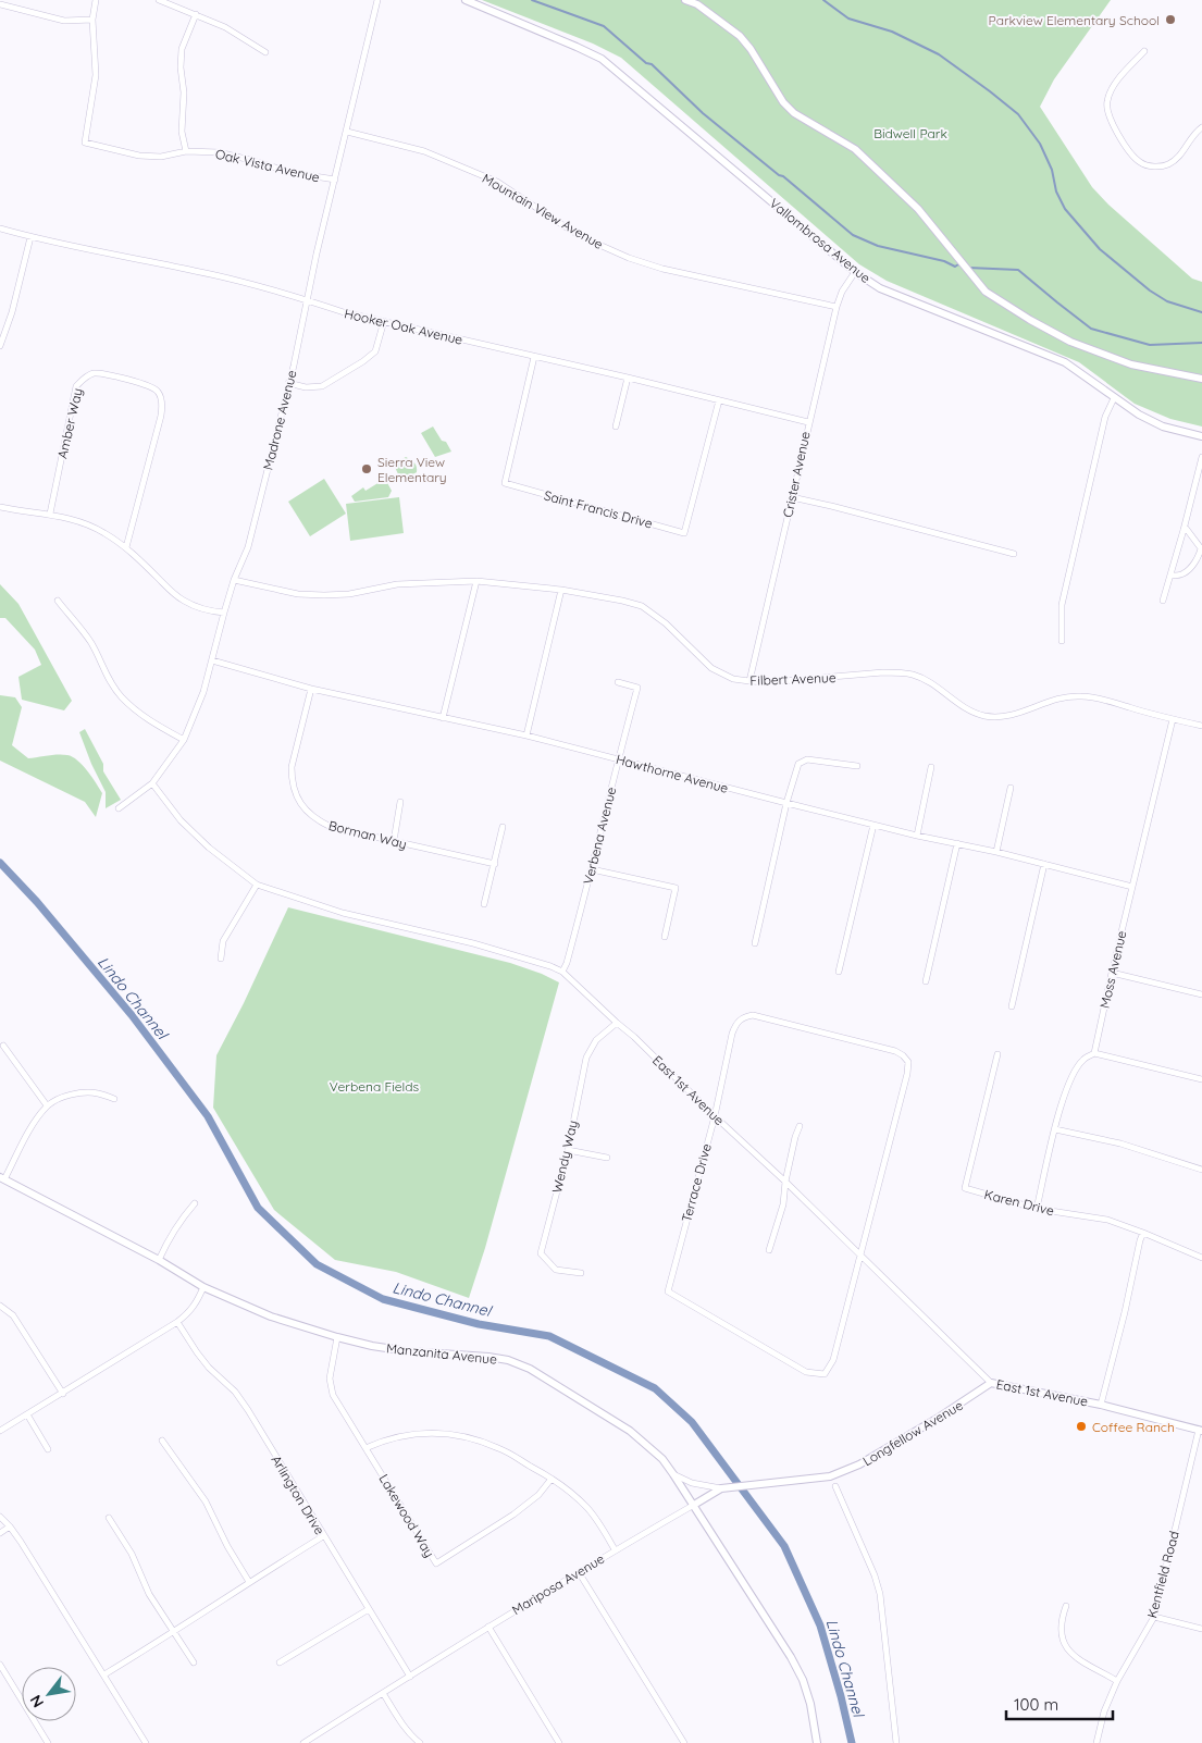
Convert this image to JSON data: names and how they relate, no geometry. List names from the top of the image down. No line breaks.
{"streets":{"street":["Oak Vista Avenue","Mountain View Avenue","Vallombrosa Avenue","Hooker Oak Avenue","Madrone Avenue","Amber Way","Crister Avenue","Saint Francis Drive","Filbert Avenue","Hawthorne Avenue","Borman Way","Verbena Avenue","Moss Avenue","East 1st Avenue","Wendy Way","Terrace Drive","Karen Drive","Manzanita Avenue","Longfellow Avenue","Arlington Drive","Lakewood Way","Kentfield Road","Mariposa Avenue"]},"crossings":[["Oak Vista Avenue","Madrone Avenue"],["Mountain View Avenue","Madrone Avenue"],["Mountain View Avenue","Crister Avenue"],["Vallombrosa Avenue","Crister Avenue"],["Hooker Oak Avenue","Madrone Avenue"],["Hooker Oak Avenue","Crister Avenue"],["Hooker Oak Avenue","Saint Francis Drive"],["Madrone Avenue","Filbert Avenue"],["Madrone Avenue","Hawthorne Avenue"],["Madrone Avenue","East 1st Avenue"],["Crister Avenue","Filbert Avenue"],["Filbert Avenue","Moss Avenue"],["Hawthorne Avenue","Borman Way"],["Hawthorne Avenue","Verbena Avenue"],["Hawthorne Avenue","Moss Avenue"],["Verbena Avenue","East 1st Avenue"],["East 1st Avenue","Wendy Way"],["East 1st Avenue","Terrace Drive"],["East 1st Avenue","Longfellow Avenue"],["East 1st Avenue","Kentfield Road"],["Manzanita Avenue","Lakewood Way"],["Manzanita Avenue","Mariposa Avenue"],["Longfellow Avenue","Mariposa Avenue"],["Arlington Drive","Mariposa Avenue"]],"water":["Lindo Channel"],"parks":["Bidwell Park","Verbena Fields"],"places":["Parkview Elementary School","Sierra View Elementary","Coffee Ranch"],"scale_bar":"100 m","north":"bottom left"}
